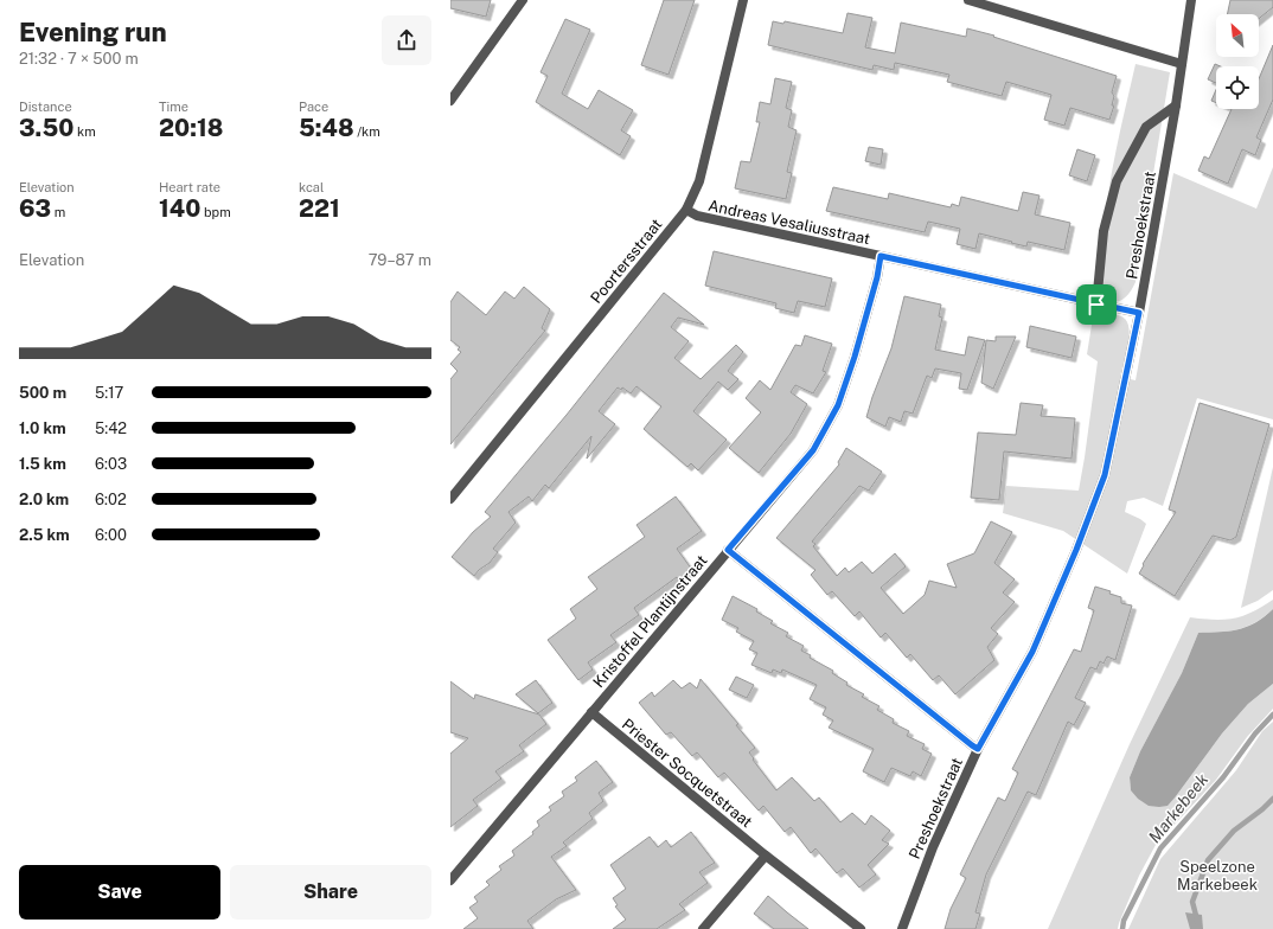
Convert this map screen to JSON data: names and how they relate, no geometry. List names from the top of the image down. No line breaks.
{"streets":{"street":["Andreas Vesaliusstraat","Preshoekstraat","Poortersstraat","Kristoffel Plantijnstraat","Priester Socquetstraat"]},"crossings":[["Andreas Vesaliusstraat","Preshoekstraat"],["Andreas Vesaliusstraat","Poortersstraat"],["Andreas Vesaliusstraat","Kristoffel Plantijnstraat"],["Kristoffel Plantijnstraat","Priester Socquetstraat"]],"water":["Markebeek"],"parks":["Speelzone Markebeek"],"north":"top left","page":{"heading":["Evening run","21:32 · 7 × 500 m"],"stats":[["Distance","3.50 km"],["Time","20:18"],["Pace","5:48 /km"],["Elevation","63 m"],["Heart rate","140 bpm"],["kcal","221"]],"chart":["Elevation","79–87 m"],"list":[{"name":"500 m","note":"5:17"},{"name":"1.0 km","note":"5:42"},{"name":"1.5 km","note":"6:03"},{"name":"2.0 km","note":"6:02"},{"name":"2.5 km","note":"6:00"}],"buttons":["Save","Share"]}}
